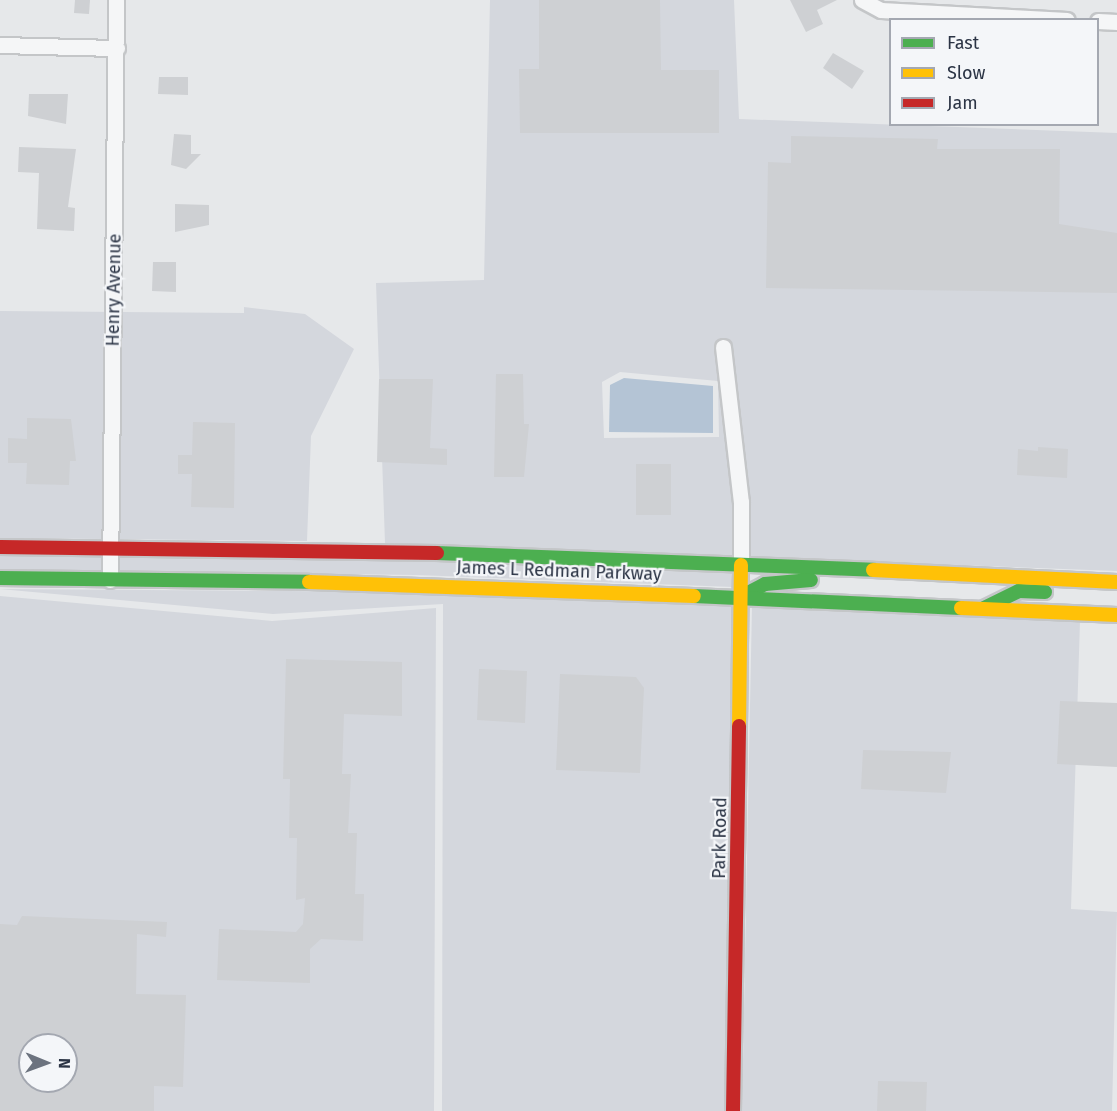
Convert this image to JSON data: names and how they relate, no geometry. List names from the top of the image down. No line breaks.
{"streets":{"main road":["James L Redman Parkway","Park Road"],"street":["Henry Avenue"]},"crossings":[["Henry Avenue","James L Redman Parkway"],["James L Redman Parkway","Park Road"]],"legend":["Fast","Slow","Jam"],"north":"right"}
